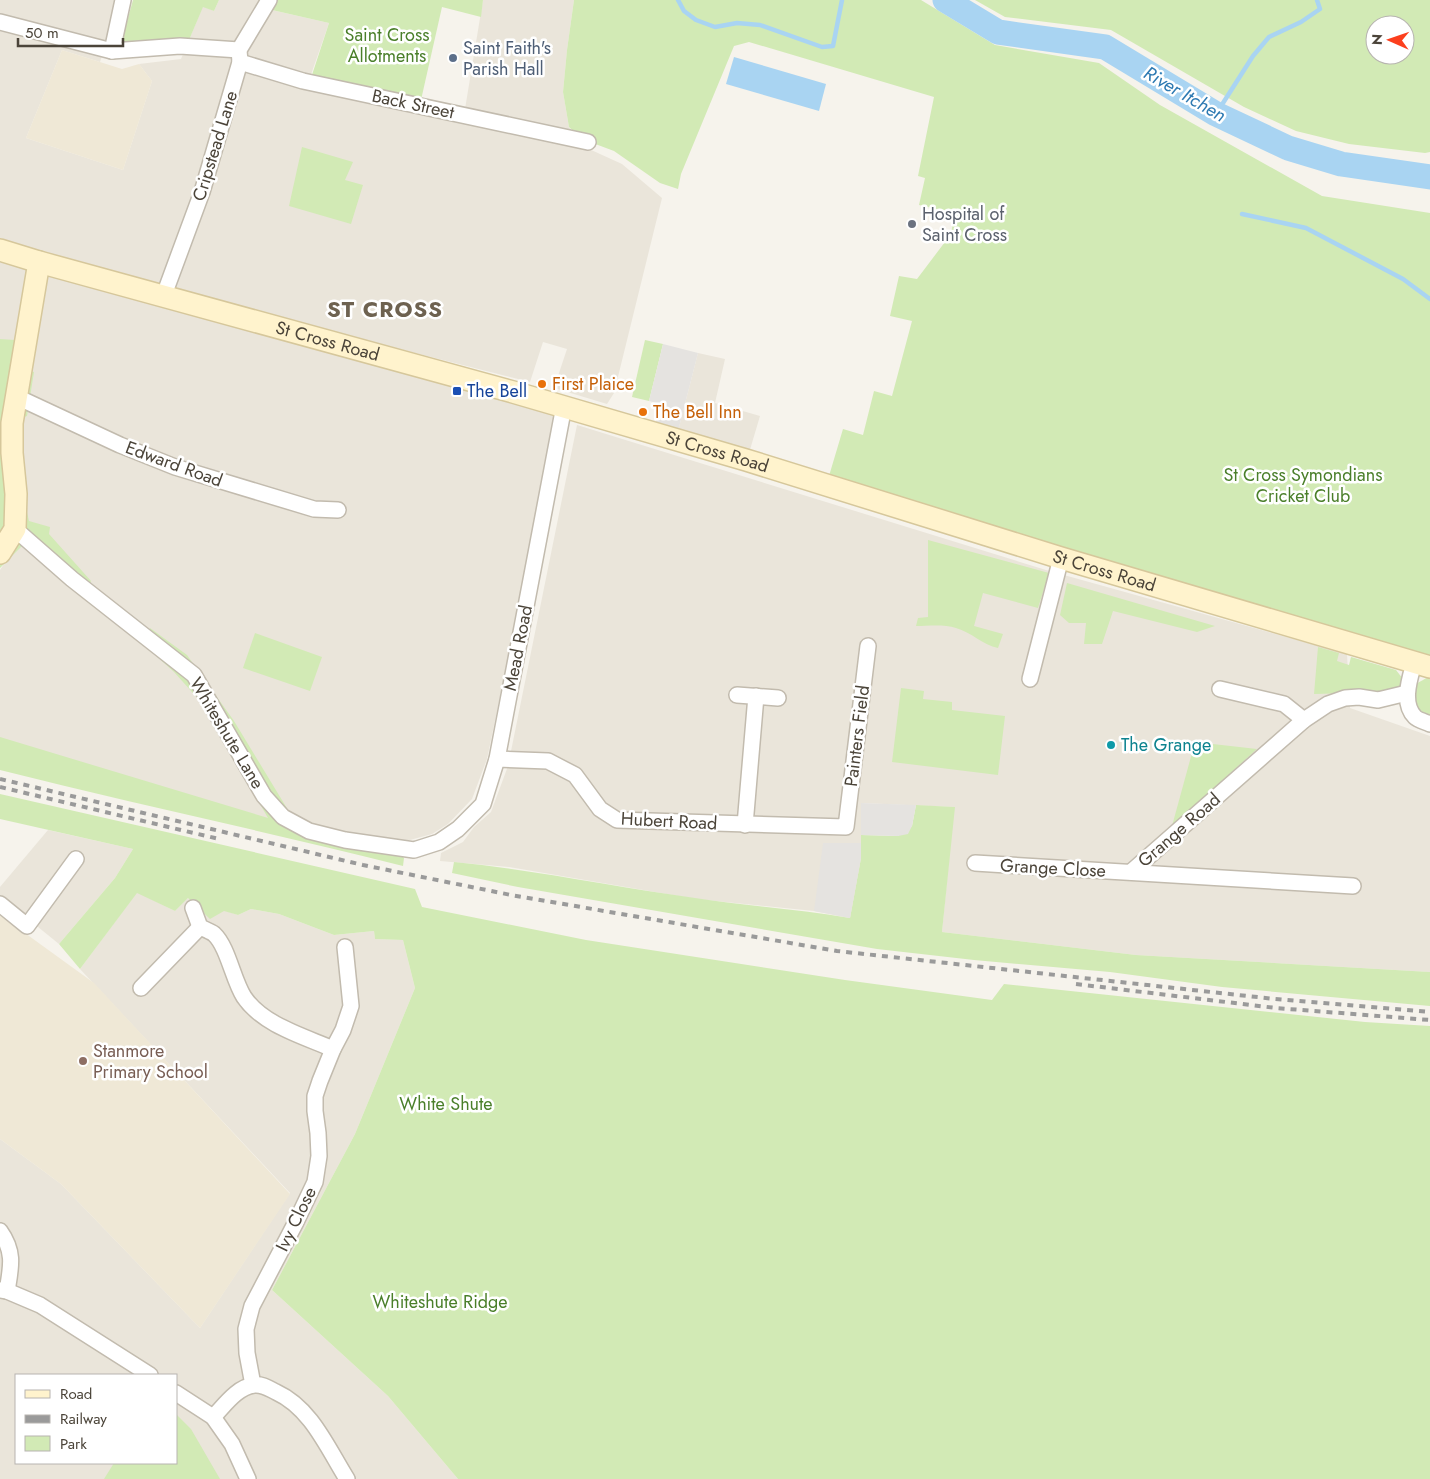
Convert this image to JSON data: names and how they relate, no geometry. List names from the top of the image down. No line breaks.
{"streets":{"main road":["St Cross Road"],"street":["Back Street","Cripstead Lane","Edward Road","Mead Road","Whiteshute Lane","Painters Field","Hubert Road","Grange Road","Grange Close","Ivy Close"]},"crossings":[["Back Street","Cripstead Lane"],["Cripstead Lane","St Cross Road"],["St Cross Road","Mead Road"],["Mead Road","Whiteshute Lane"],["Mead Road","Hubert Road"],["Painters Field","Hubert Road"],["Grange Road","Grange Close"]],"districts":["ST CROSS"],"water":["River Itchen"],"parks":["Saint Cross Allotments","St Cross Symondians Cricket Club","White Shute","Whiteshute Ridge"],"places":{"other":["Saint Faith's Parish Hall","Hospital of Saint Cross","First Plaice","The Bell Inn","The Grange","Stanmore Primary School"],"transit":["The Bell"]},"legend":["Road","Railway","Park"],"scale_bar":"50 m","north":"left"}
